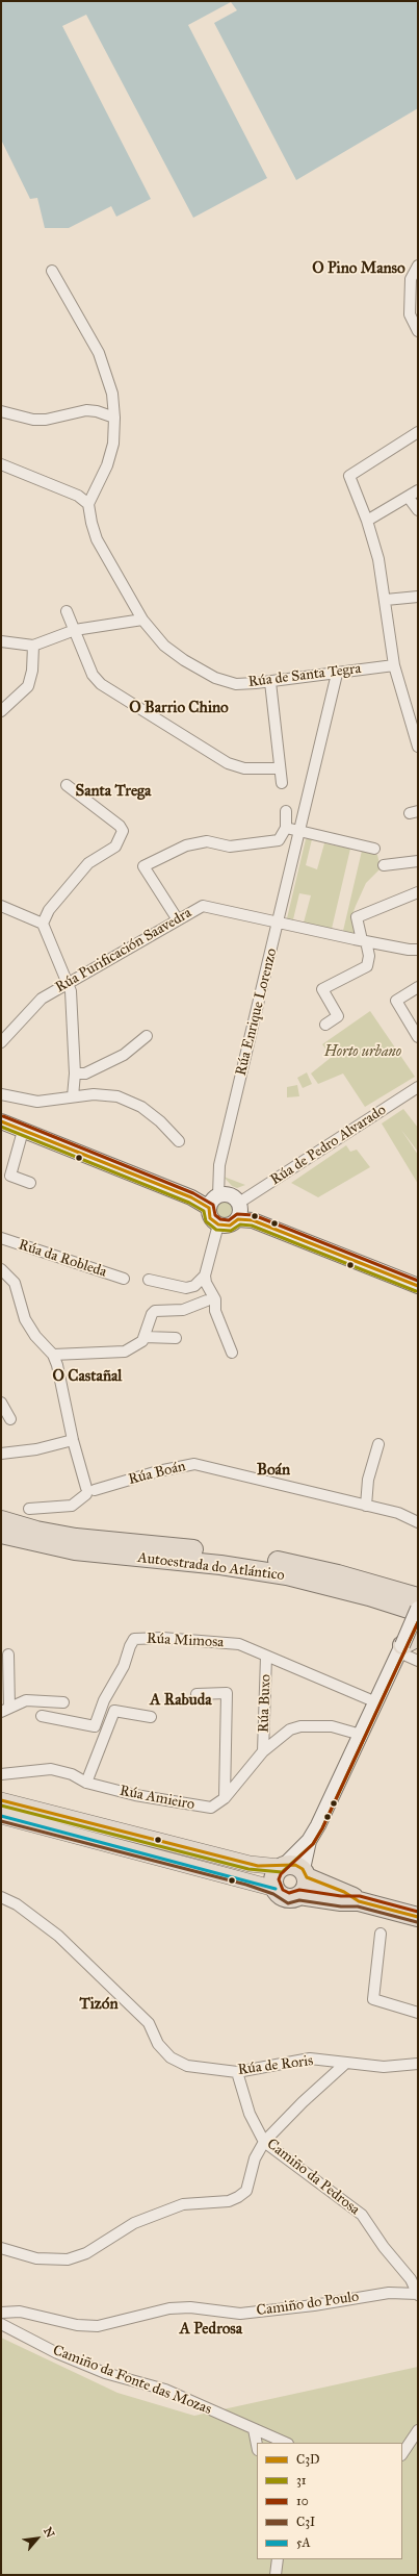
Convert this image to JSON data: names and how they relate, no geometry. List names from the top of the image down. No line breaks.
{"streets":{"highway":["Autoestrada do Atlántico"],"street":["Rúa de Santa Tegra","Rúa Purificación Saavedra","Rúa Enrique Lorenzo","Rúa de Pedro Alvarado","Rúa da Robleda","Rúa Boán","Rúa Mimosa","Rúa Buxo","Rúa Amieiro","Rúa de Roris","Camiño da Pedrosa","Camiño do Poulo","Camiño da Fonte das Mozas"]},"crossings":[["Rúa de Santa Tegra","Rúa Enrique Lorenzo"],["Rúa Purificación Saavedra","Rúa Enrique Lorenzo"],["Rúa Enrique Lorenzo","Rúa de Pedro Alvarado"],["Rúa Mimosa","Rúa Buxo"],["Rúa Buxo","Rúa Amieiro"],["Rúa de Roris","Camiño da Pedrosa"],["Camiño da Pedrosa","Camiño do Poulo"]],"districts":["O Pino Manso","O Barrio Chino","Santa Trega","O Castañal","Boán","A Rabuda","Tizón","A Pedrosa"],"parks":["Horto urbano"],"lines":["transit line 10","transit line C3D","transit line 31","transit line 5A","transit line C3I"],"legend":["C3D","31","10","C3I","5A"],"north":"top right"}
